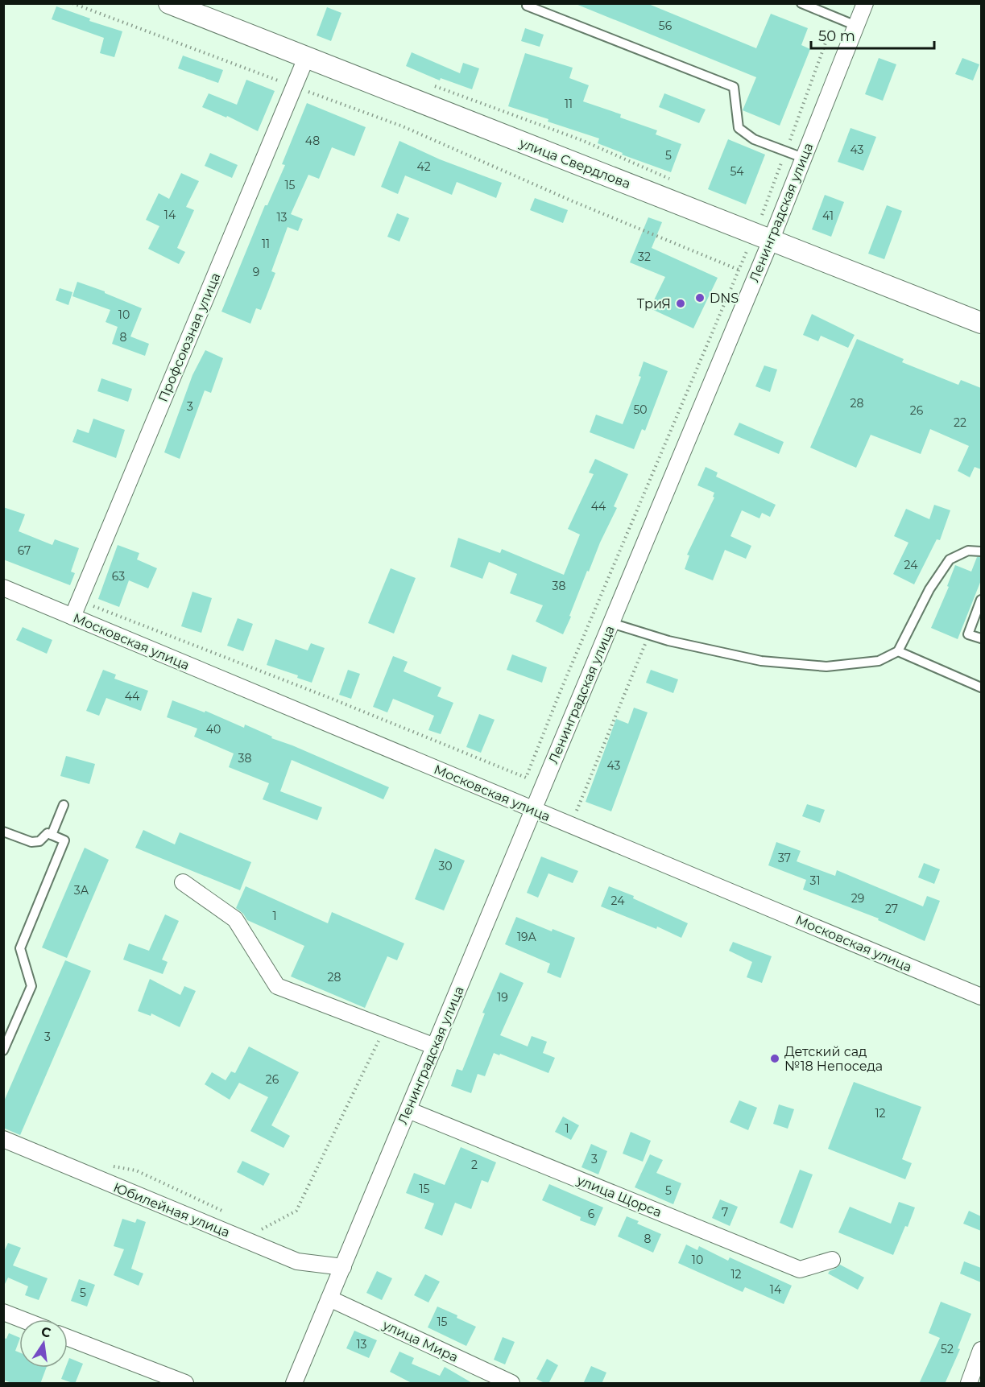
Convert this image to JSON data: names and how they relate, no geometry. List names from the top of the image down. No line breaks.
{"streets":{"street":["улица Свердлова","Ленинградская улица","Профсоюзная улица","Московская улица","улица Щорса","Юбилейная улица","улица Мира"]},"crossings":[["улица Свердлова","Ленинградская улица"],["улица Свердлова","Профсоюзная улица"],["Ленинградская улица","Московская улица"],["Ленинградская улица","улица Щорса"],["Ленинградская улица","Юбилейная улица"],["Ленинградская улица","улица Мира"],["Профсоюзная улица","Московская улица"]],"places":["DNS","ТриЯ","Детский сад №18 Непоседа"],"house_numbers":["56","11","48","43","5","42","54","15","14","41","13","11","32","9","10","8","28","3","50","26","22","44","67","24","63","38","44","40","38","43","37","30","31","3А","29","24","27","1","19А","28","19","3","26","12","1","3","2","15","5","7","6","8","10","12","14","5","15","13","52"],"scale_bar":"50 m","north":"top"}
